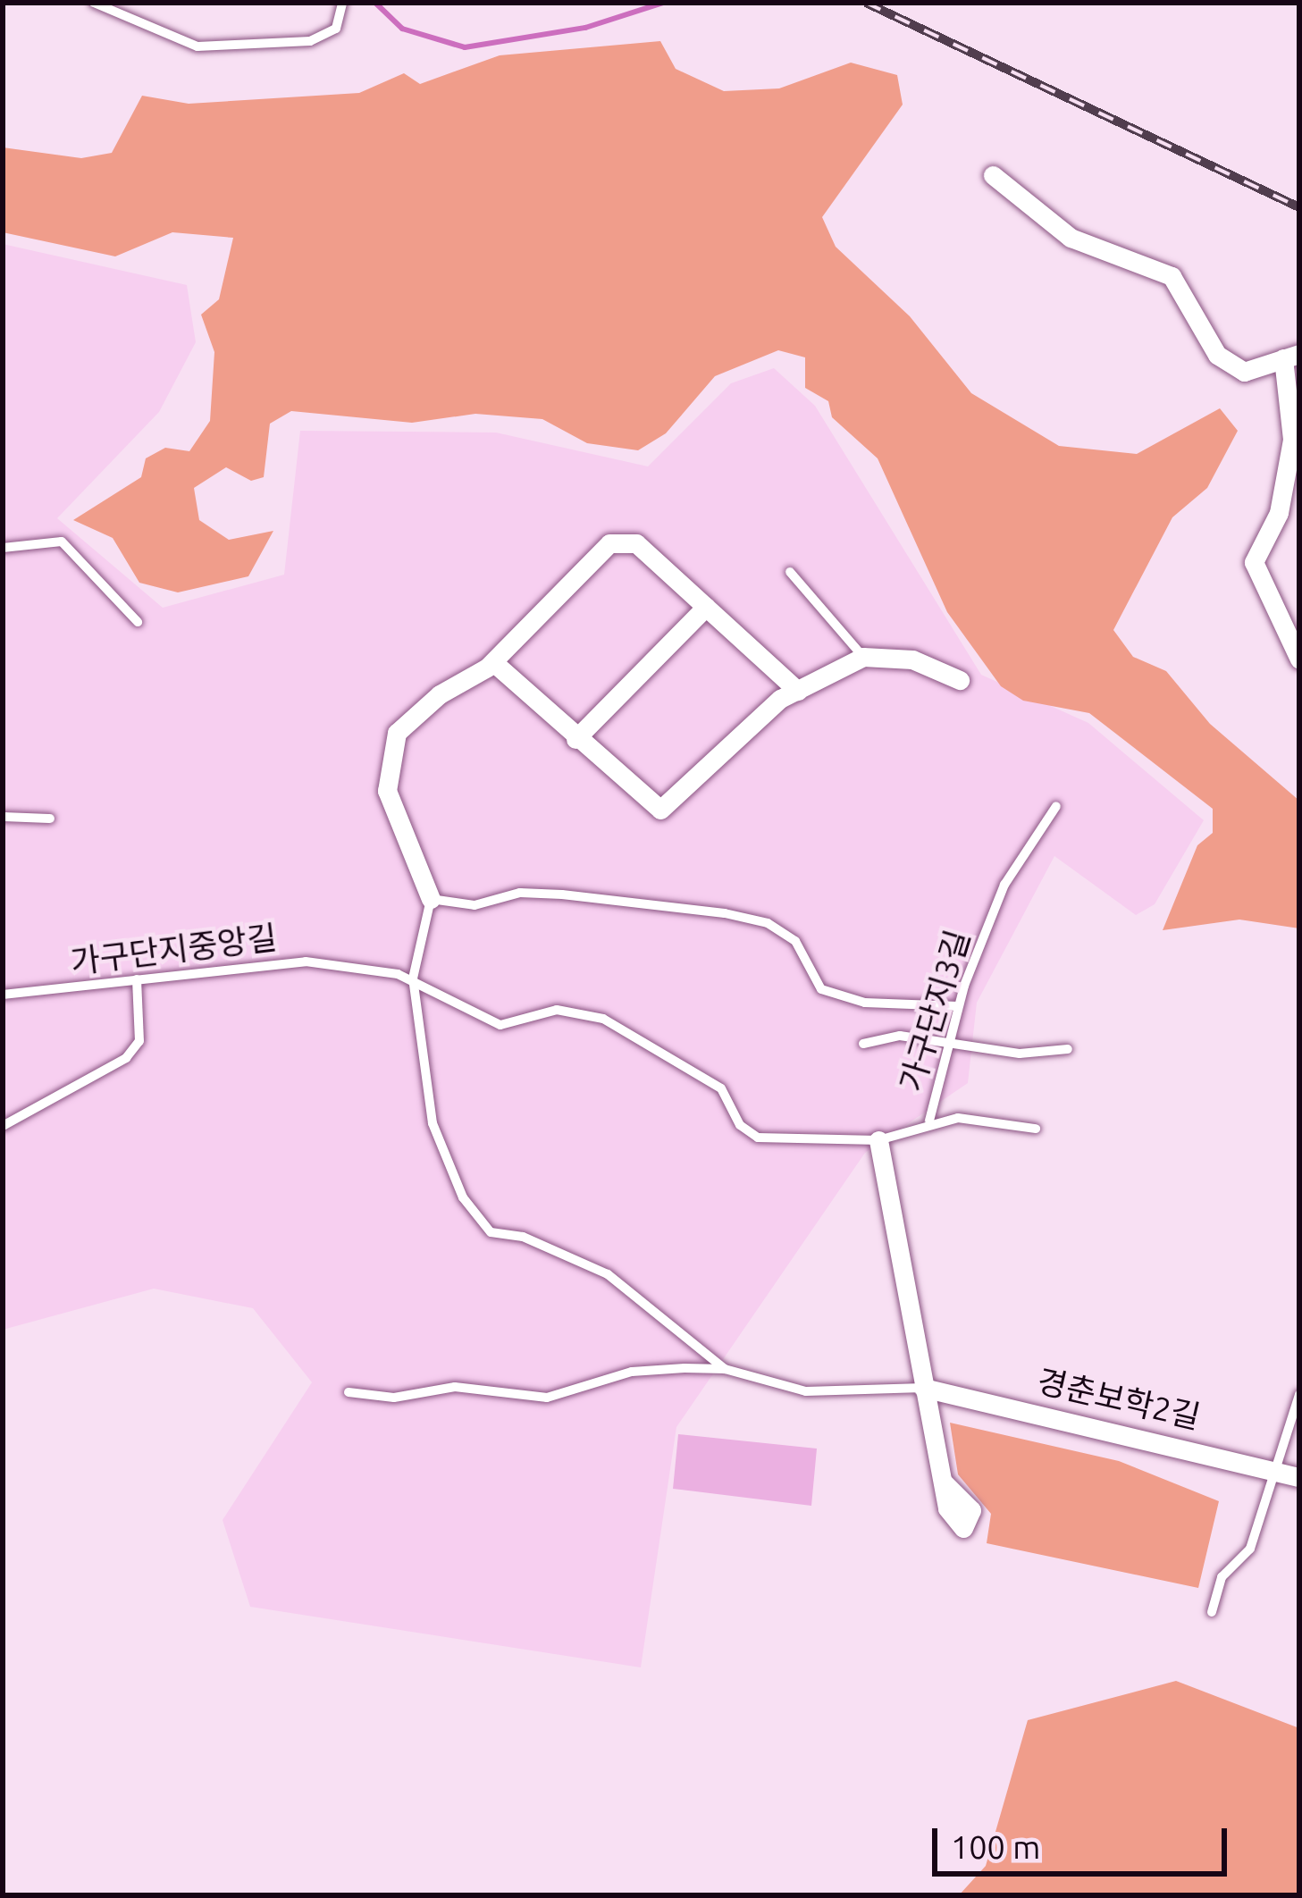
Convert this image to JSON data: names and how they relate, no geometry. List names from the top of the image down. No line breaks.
{"streets":{"street":["경춘보학2길"],"lane":["가구단지중앙길","가구단지3길"]},"scale_bar":"100 m"}
